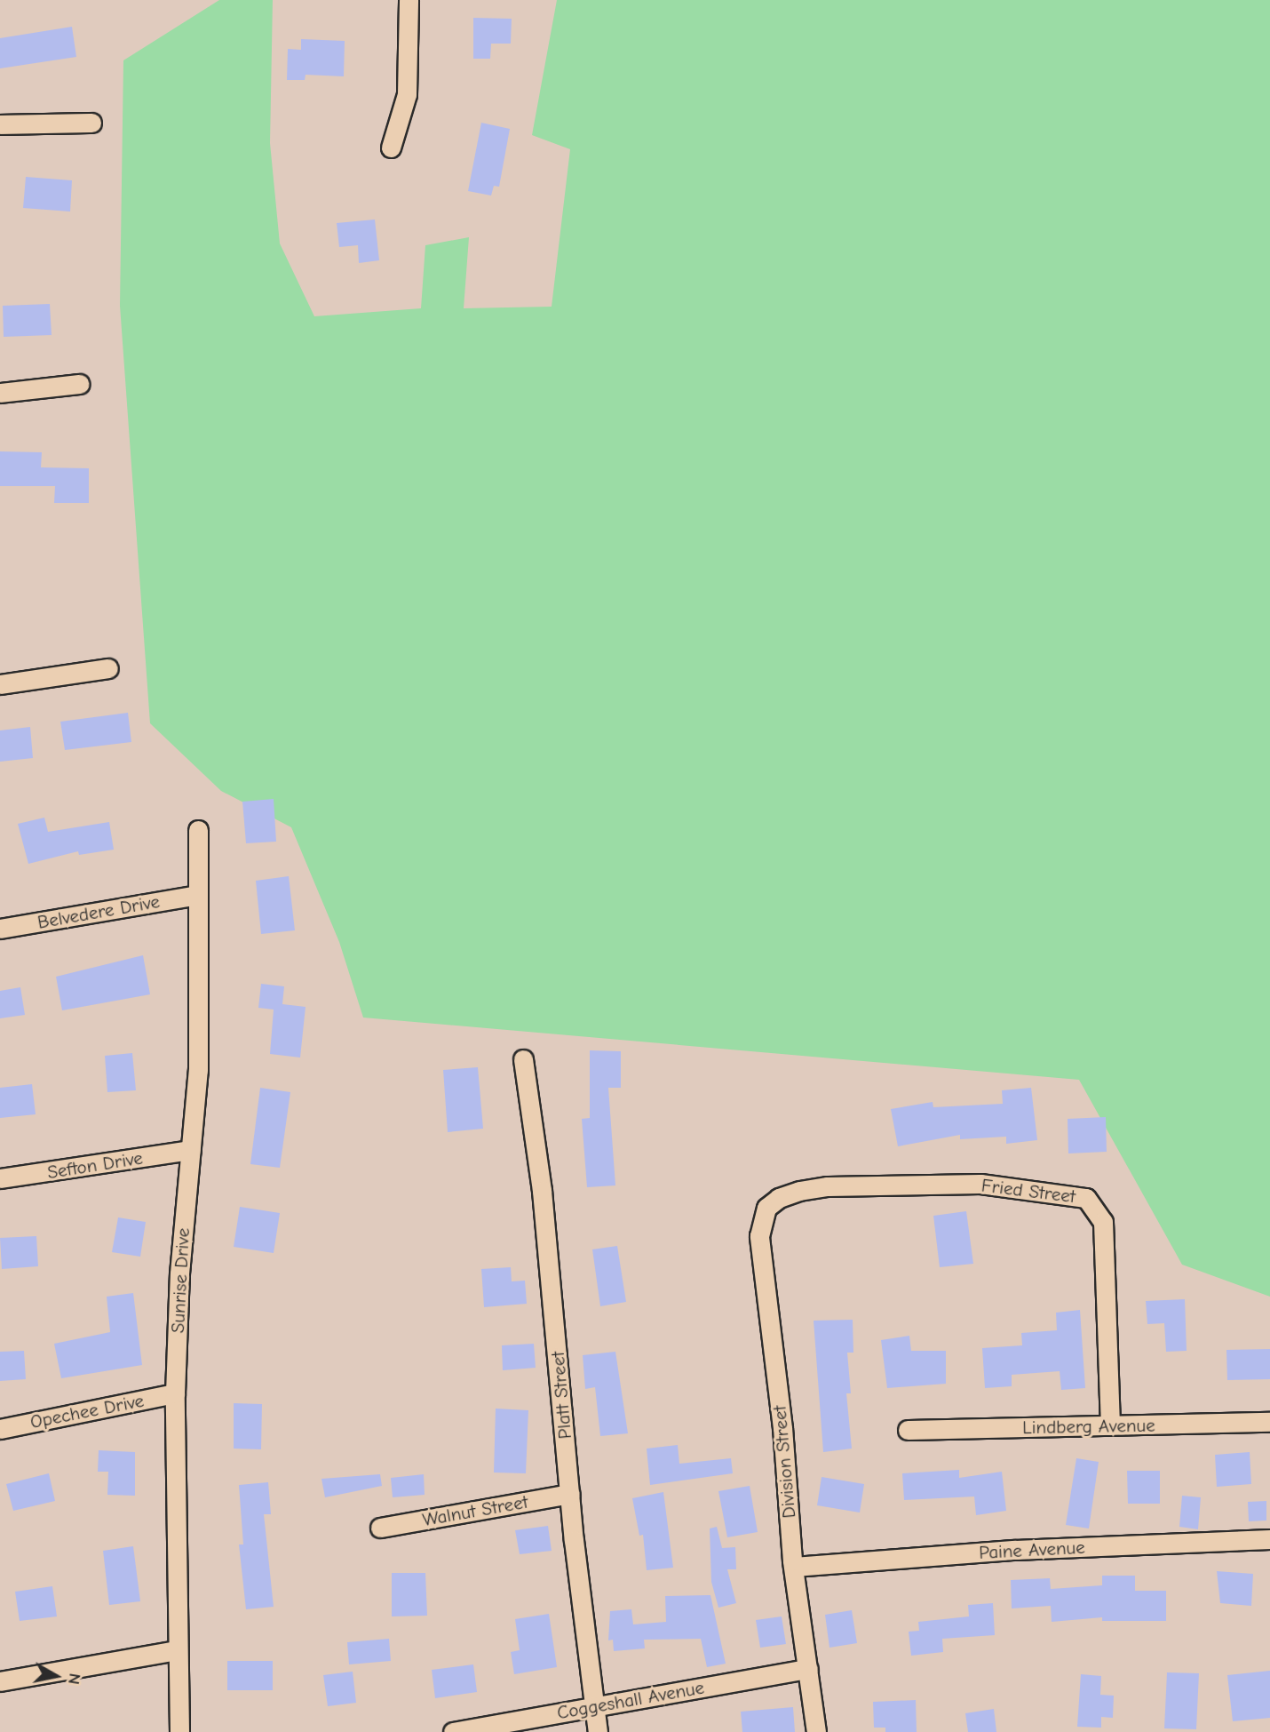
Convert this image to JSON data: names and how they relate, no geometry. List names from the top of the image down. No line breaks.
{"streets":{"street":["Belvedere Drive","Sefton Drive","Fried Street","Sunrise Drive","Platt Street","Opechee Drive","Lindberg Avenue","Division Street","Walnut Street","Paine Avenue","Coggeshall Avenue"]},"crossings":[["Belvedere Drive","Sunrise Drive"],["Sefton Drive","Sunrise Drive"],["Fried Street","Lindberg Avenue"],["Fried Street","Division Street"],["Sunrise Drive","Opechee Drive"],["Platt Street","Walnut Street"],["Platt Street","Coggeshall Avenue"],["Division Street","Paine Avenue"],["Division Street","Coggeshall Avenue"]],"north":"right"}
